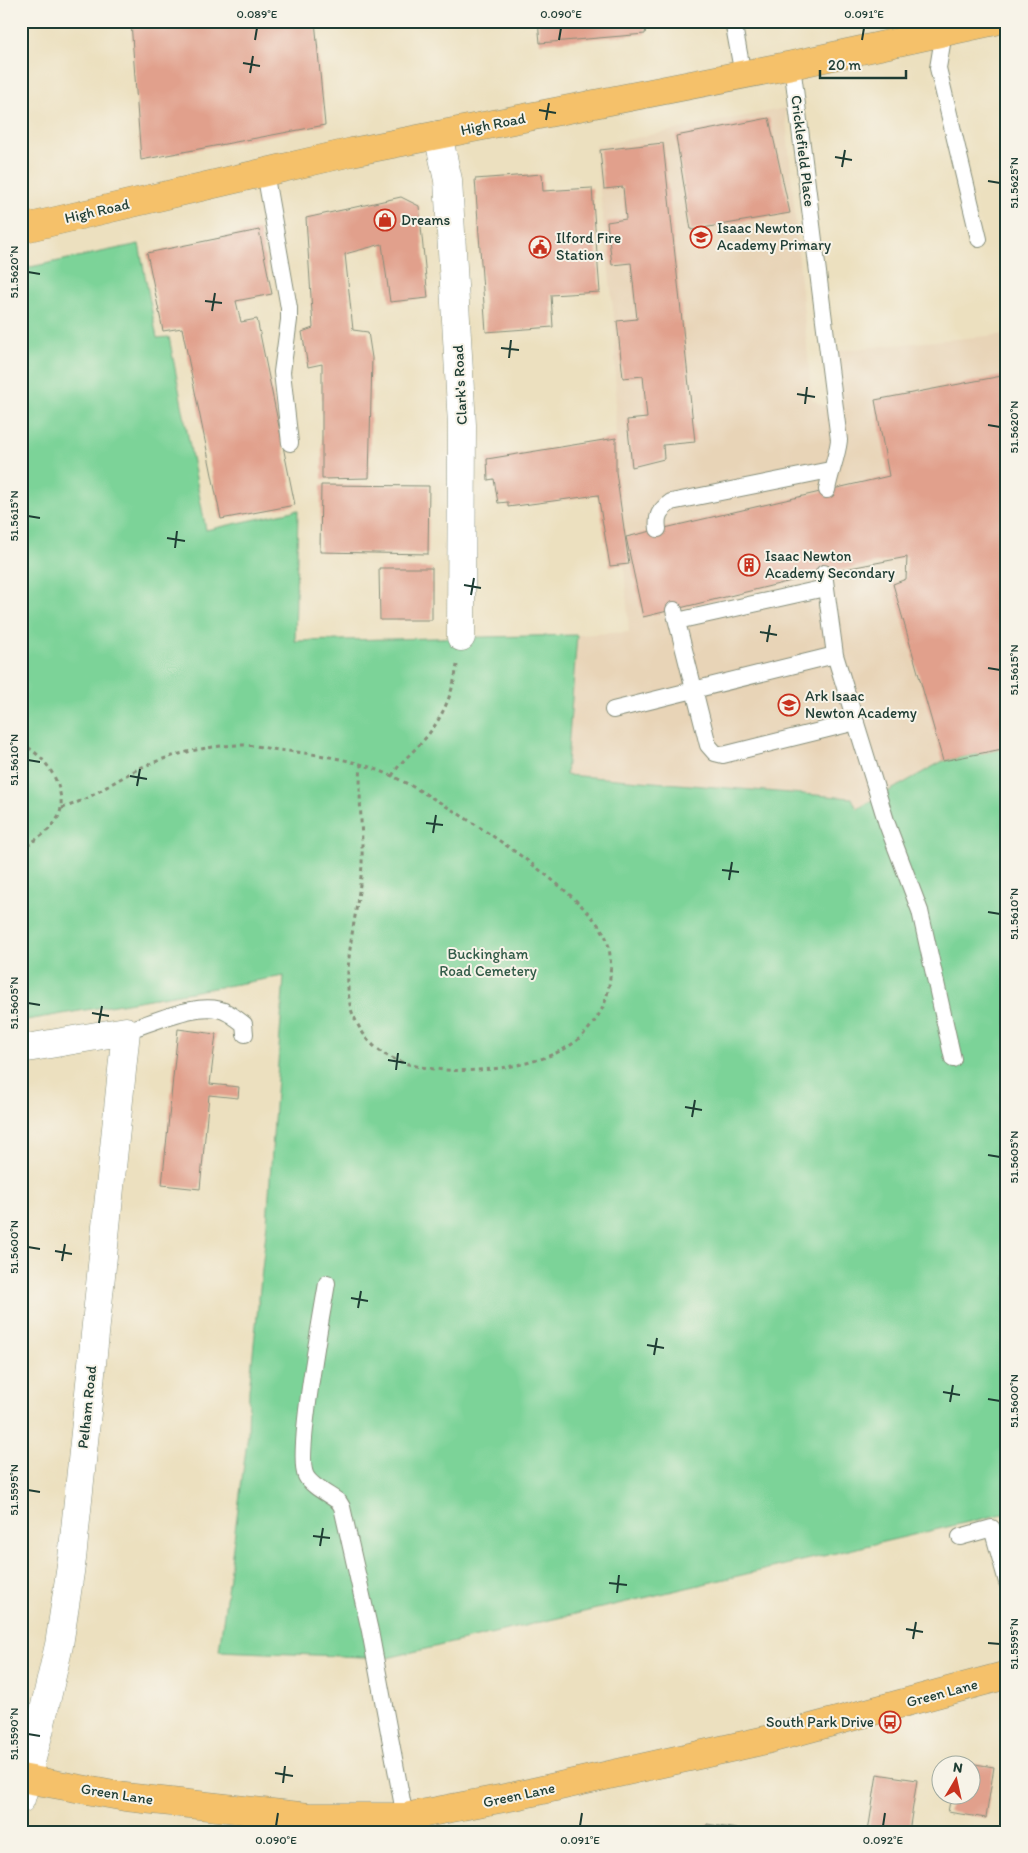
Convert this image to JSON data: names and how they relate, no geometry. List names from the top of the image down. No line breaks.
{"streets":{"main road":["High Road","Green Lane"],"street":["Clark's Road","Pelham Road"],"lane":["Cricklefield Place"]},"crossings":[["High Road","Cricklefield Place"],["High Road","Clark's Road"],["Pelham Road","Green Lane"]],"parks":["Buckingham Road Cemetery"],"places":{"shop":["Dreams"],"school or university":["Isaac Newton Academy Primary","Ark Isaac Newton Academy"],"public building":["Ilford Fire Station"],"building":["Isaac Newton Academy Secondary"],"bus stop":["South Park Drive"]},"scale_bar":"20 m","north":"top","coordinates":["0.089°E","0.090°E","0.091°E","51.5625°N","51.5620°N","51.5615°N","51.5610°N","51.5605°N","51.5600°N","51.5595°N","51.5590°N","0.092°E"]}
